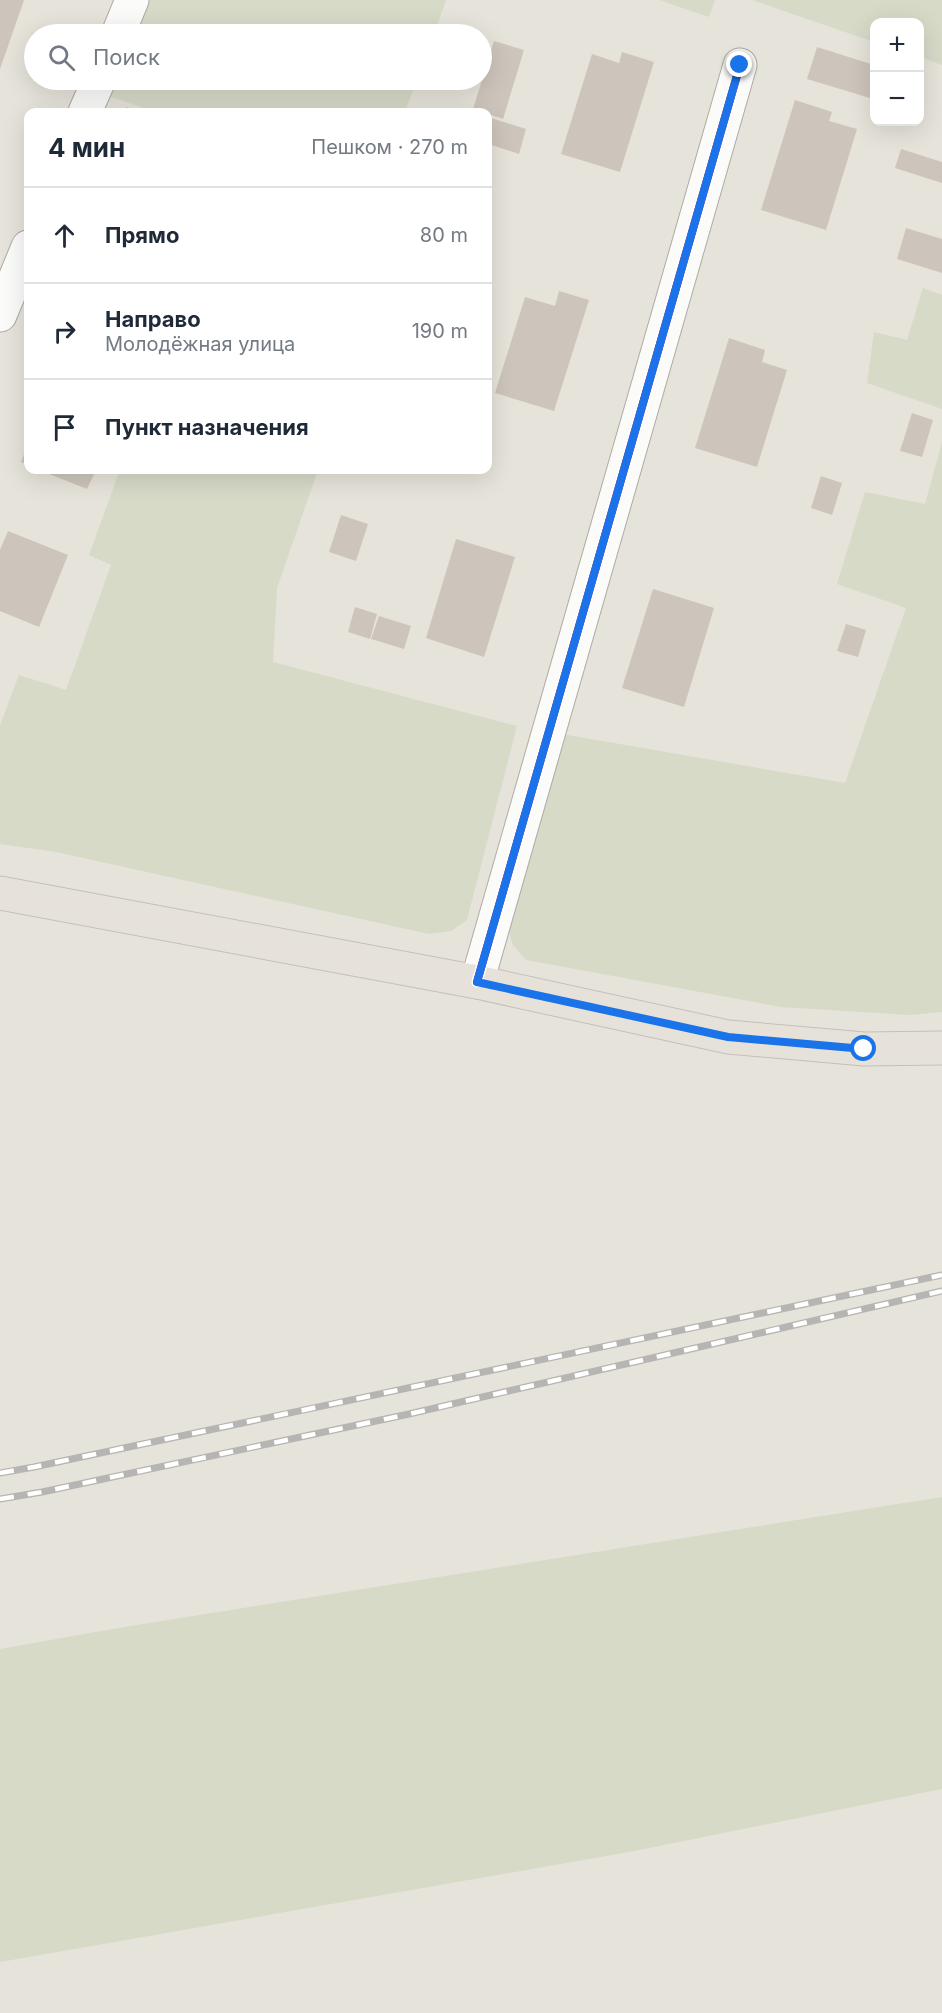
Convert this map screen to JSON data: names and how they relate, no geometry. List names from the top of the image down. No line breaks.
{"page":{"map_buttons":["+","−"],"search":"Поиск","heading":["4 мин","Пешком · 270 m"],"list":[["Прямо","80 m"],["Направо","Молодёжная улица","190 m"],"Пункт назначения"]}}
